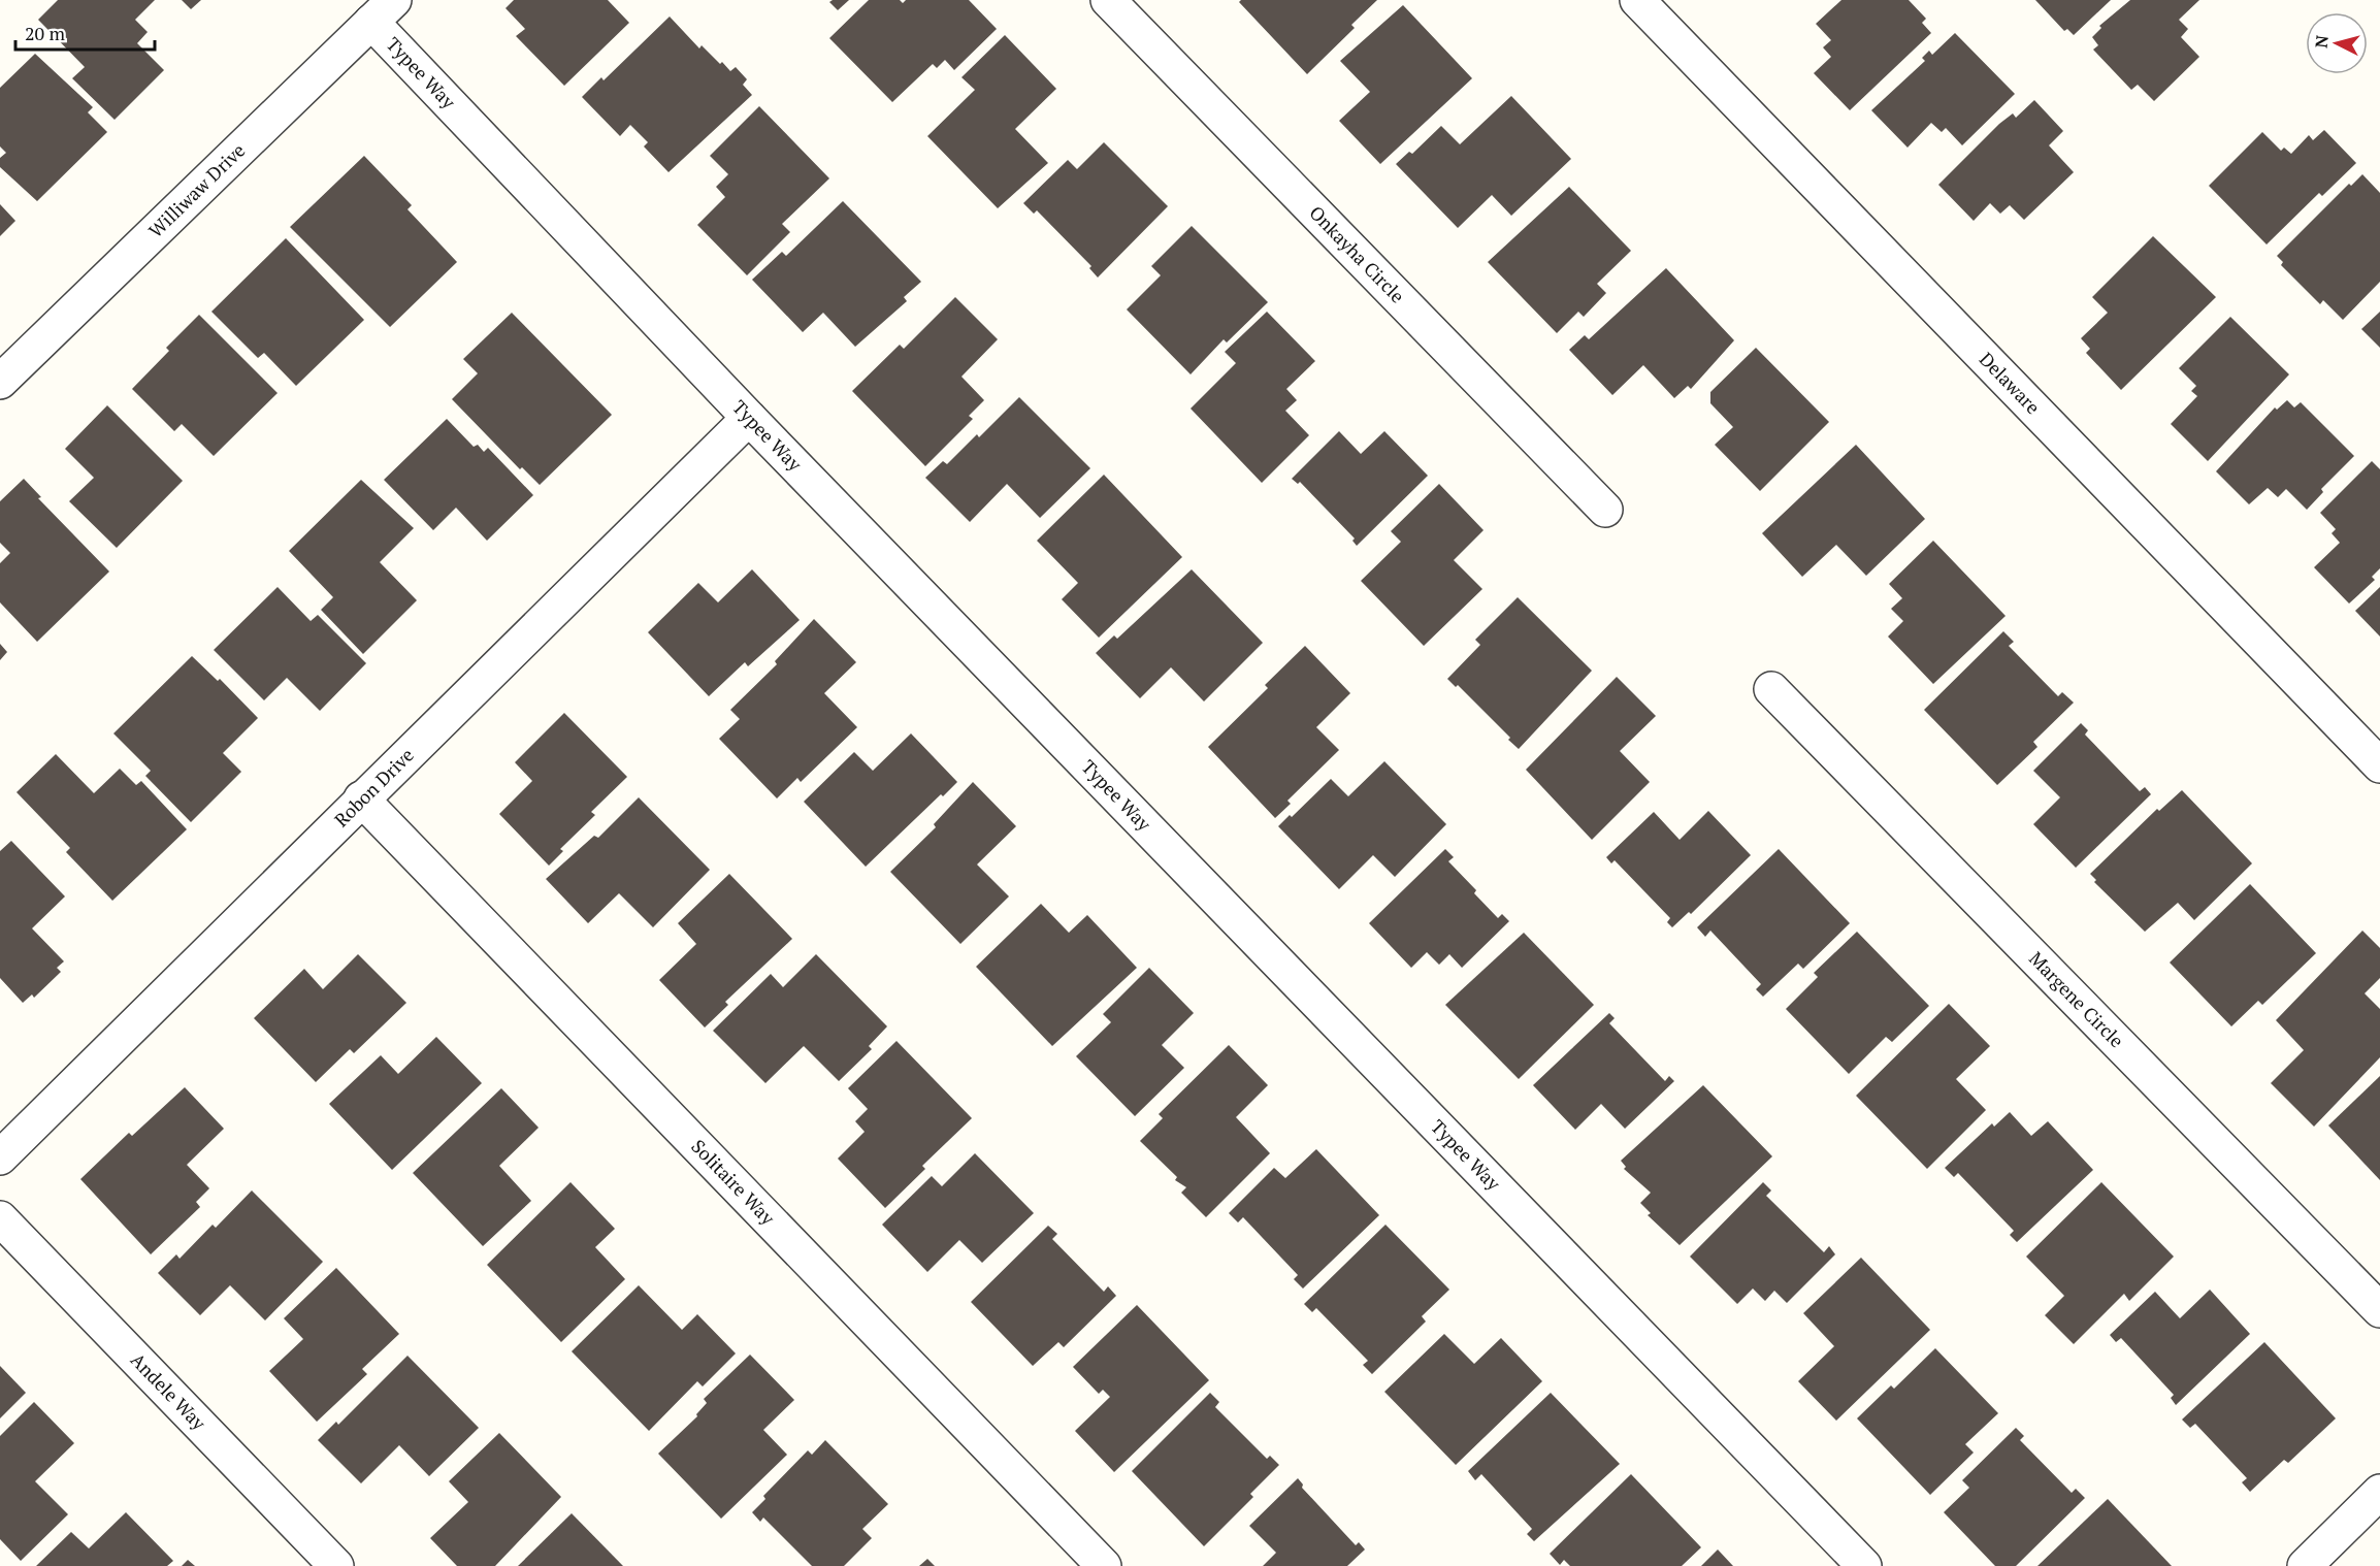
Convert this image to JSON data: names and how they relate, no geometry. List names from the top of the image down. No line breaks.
{"streets":{"street":["Typee Way","Williwaw Drive","Onkayha Circle","Delaware","Robon Drive","Margene Circle","Solitaire Way","Andele Way"]},"crossings":[["Typee Way","Williwaw Drive"],["Typee Way","Robon Drive"],["Robon Drive","Solitaire Way"]],"scale_bar":"20 m","north":"left"}
